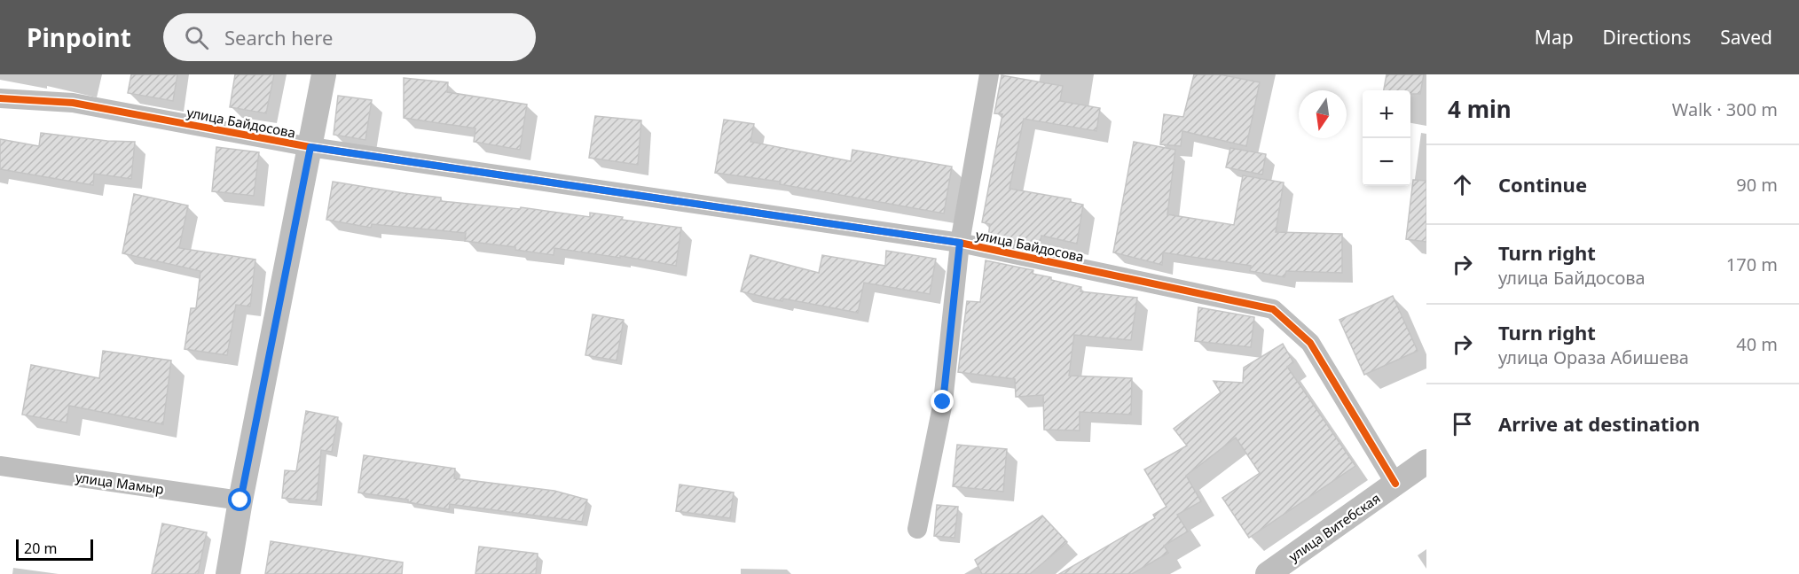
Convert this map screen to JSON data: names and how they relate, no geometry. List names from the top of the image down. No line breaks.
{"streets":{"street":["улица Байдосова","улица Мамыр","улица Витебская"]},"crossings":[["улица Байдосова","улица Витебская"]],"scale_bar":"20 m","north":"bottom","page":{"header":"Pinpoint","search":"Search here","nav":["Map","Directions","Saved"],"heading":["4 min","Walk · 300 m"],"map_buttons":["+","−"],"list":[["Continue","90 m"],["Turn right","улица Байдосова","170 m"],["Turn right","улица Ораза Абишева","40 m"],"Arrive at destination"],"scale":"20 m"}}
